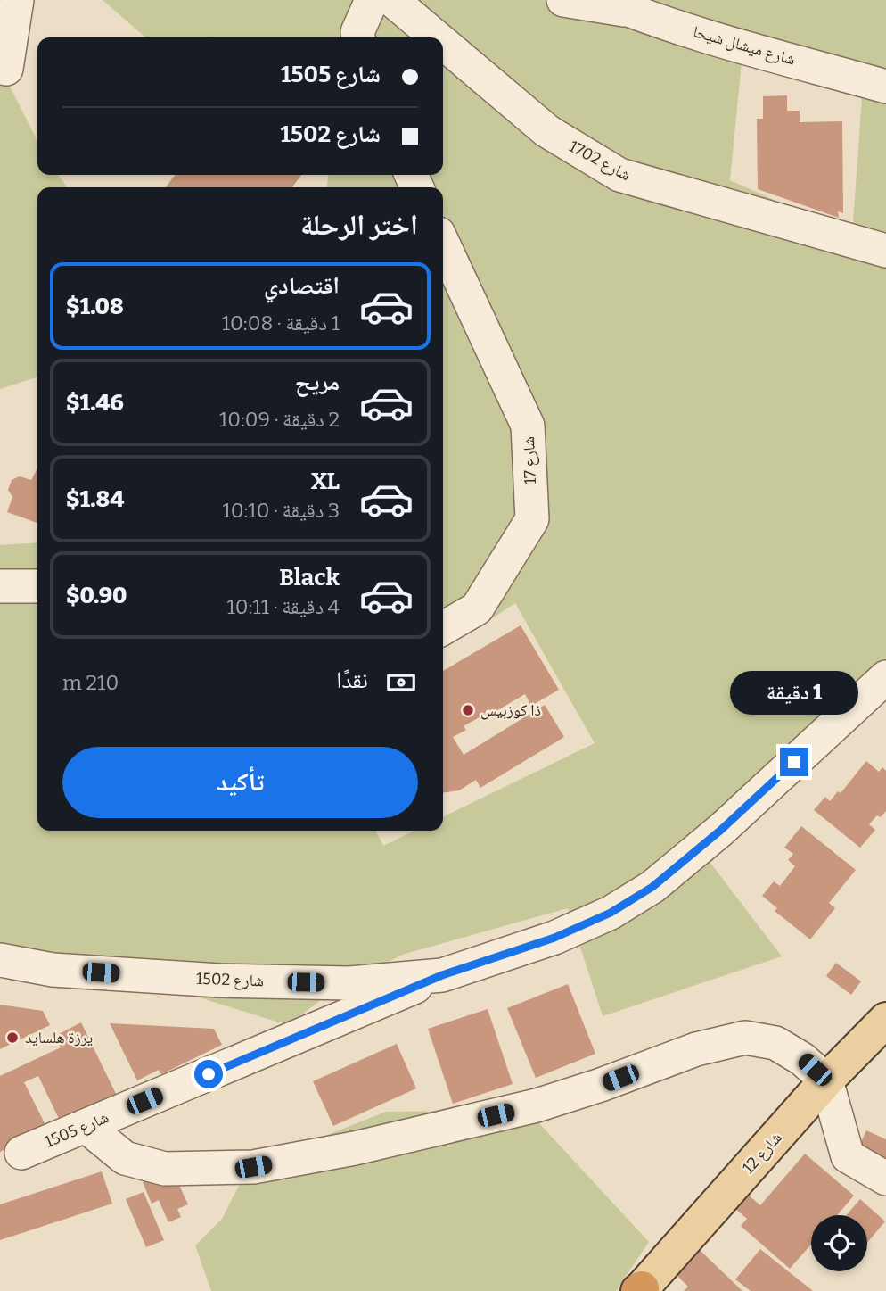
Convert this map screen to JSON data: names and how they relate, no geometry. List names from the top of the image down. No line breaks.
{"streets":{"main road":["شارع 12"],"street":["شارع ميشال شيحا","شارع 1702","شارع 17","شارع 1502","شارع 1505"]},"crossings":[["شارع 1502","شارع 1505"]],"places":["ذا كوزبيس","يرزة هلسايد"],"page":{"banner":["شارع 1505","شارع 1502"],"heading":"اختر الرحلة","list":[{"name":"اقتصادي","note":"1 دقيقة · 10:08","value":"$1.08"},{"name":"مريح","note":"2 دقيقة · 10:09","value":"$1.46"},{"name":"XL","note":"3 دقيقة · 10:10","value":"$1.84"},{"name":"Black","note":"4 دقيقة · 10:11","value":"$0.90"}],"pay":["نقدًا","210 m"],"bubble":"1 دقيقة","buttons":"تأكيد"}}
